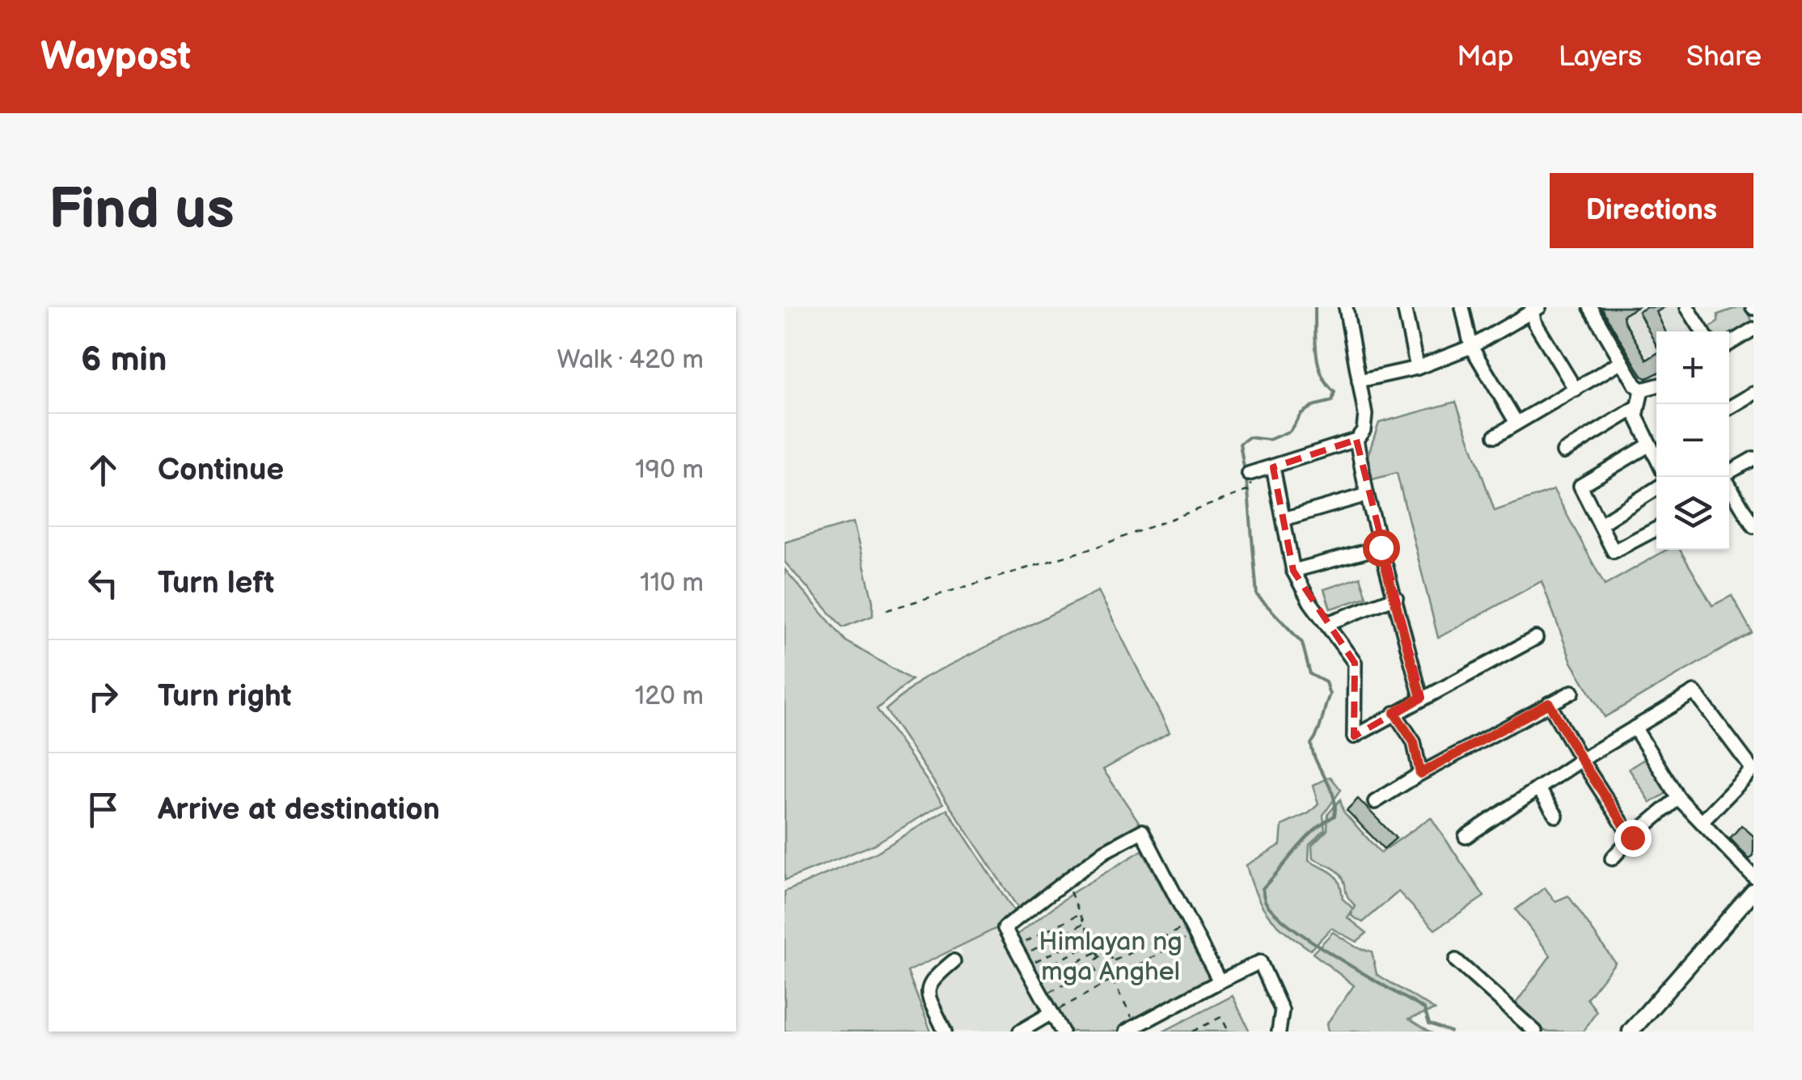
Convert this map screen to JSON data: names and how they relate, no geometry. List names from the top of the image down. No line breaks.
{"parks":["Himlayan ng mga Anghel"],"page":{"header":"Waypost","nav":["Map","Layers","Share"],"buttons":"Directions","title":"Find us","heading":["6 min","Walk · 420 m"],"map_buttons":["+","−"],"list":[["Continue","190 m"],["Turn left","110 m"],["Turn right","120 m"],"Arrive at destination"]}}
